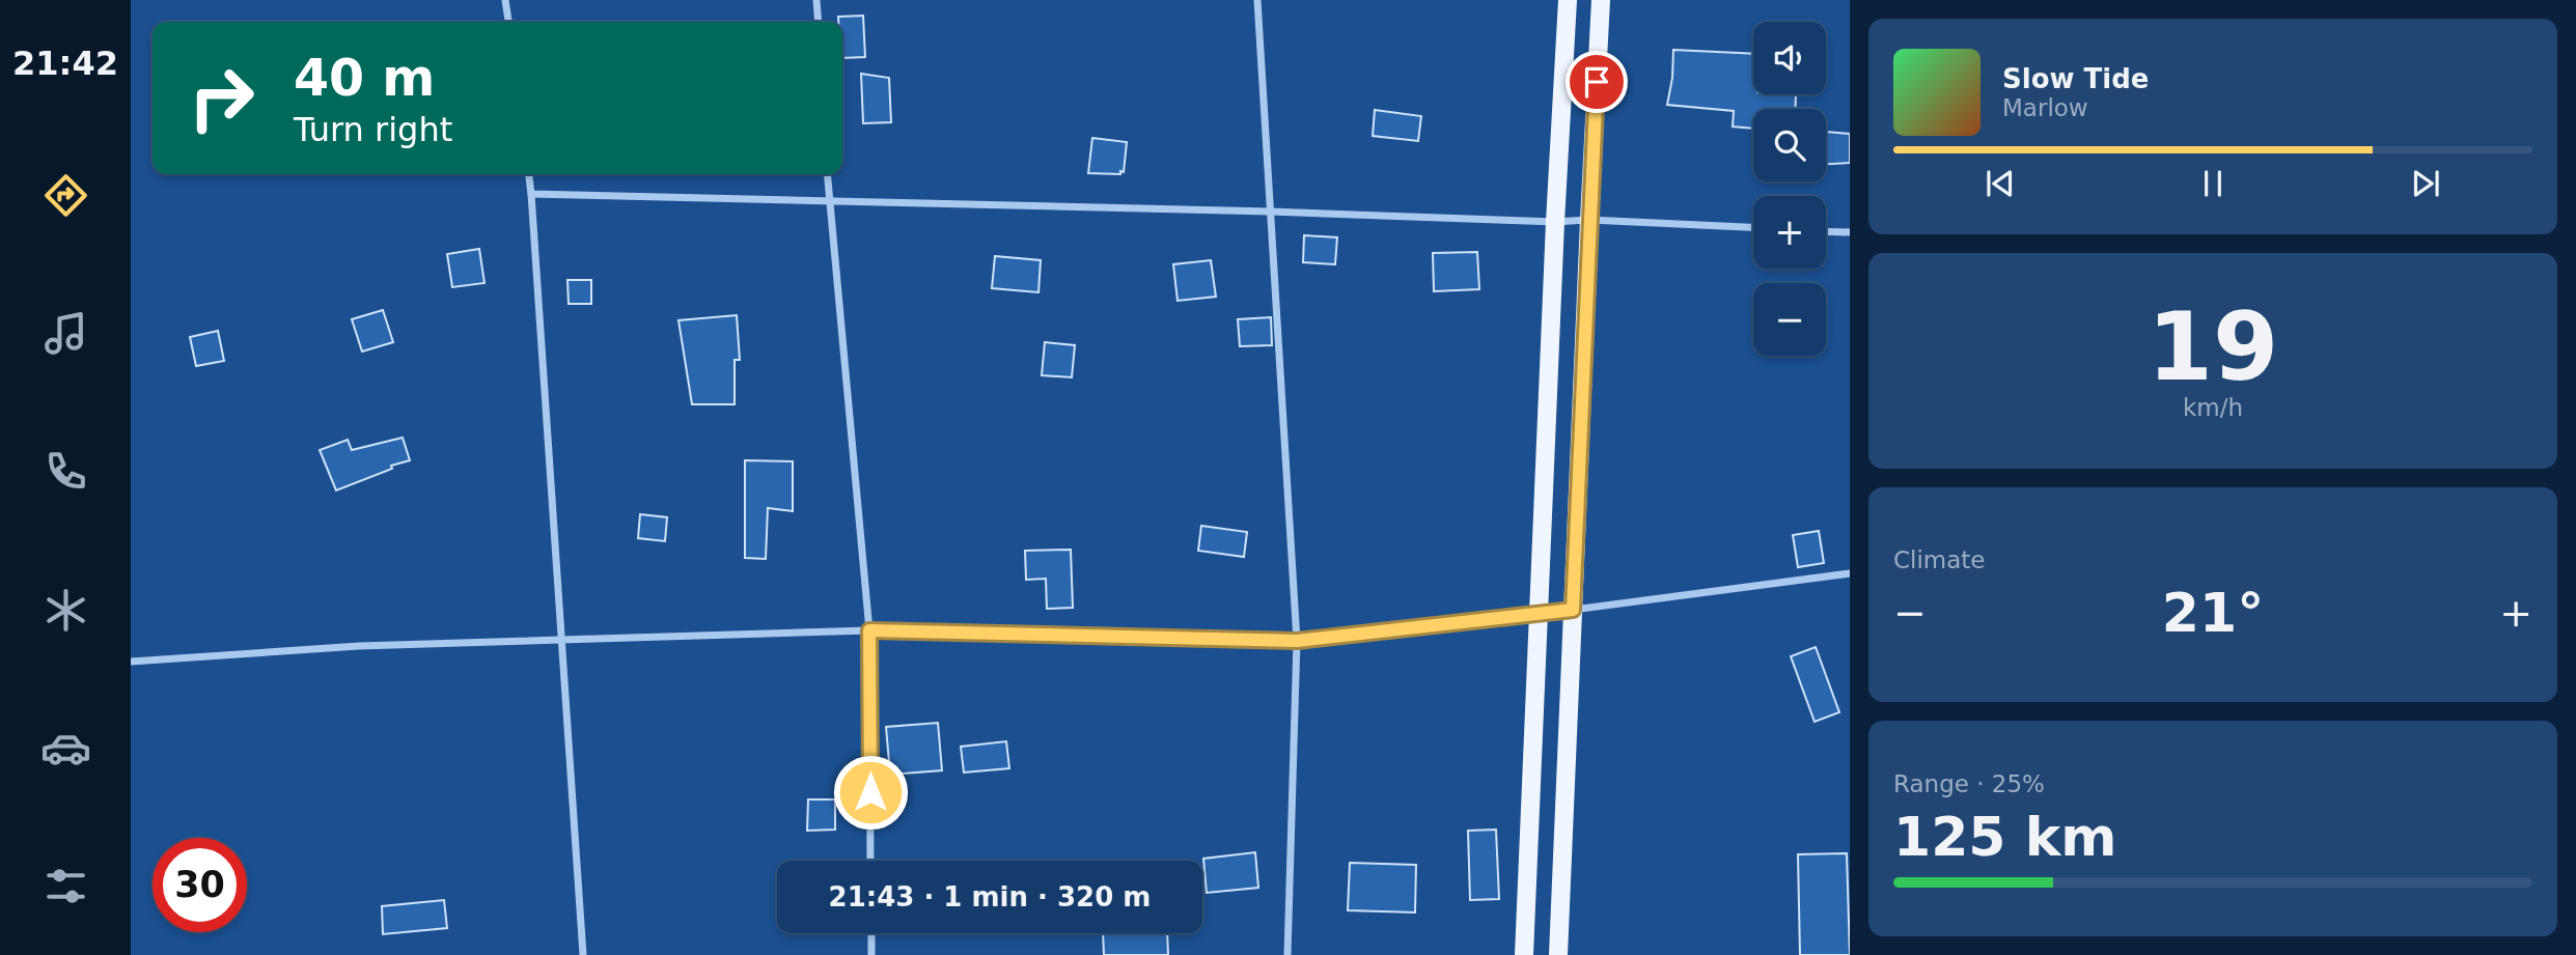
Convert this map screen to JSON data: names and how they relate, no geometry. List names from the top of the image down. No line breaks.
{"page":{"tabs":"21:42","map_buttons":["+","−"],"turn":["40 m","Turn right"],"song":["Slow Tide","Marlow"],"tile":[["19","km/h"],"Climate",["Range · 25%","125 km"]],"heat":["−","21°","+"],"limit":"30","trip":"21:43 · 1 min · 320 m"}}
